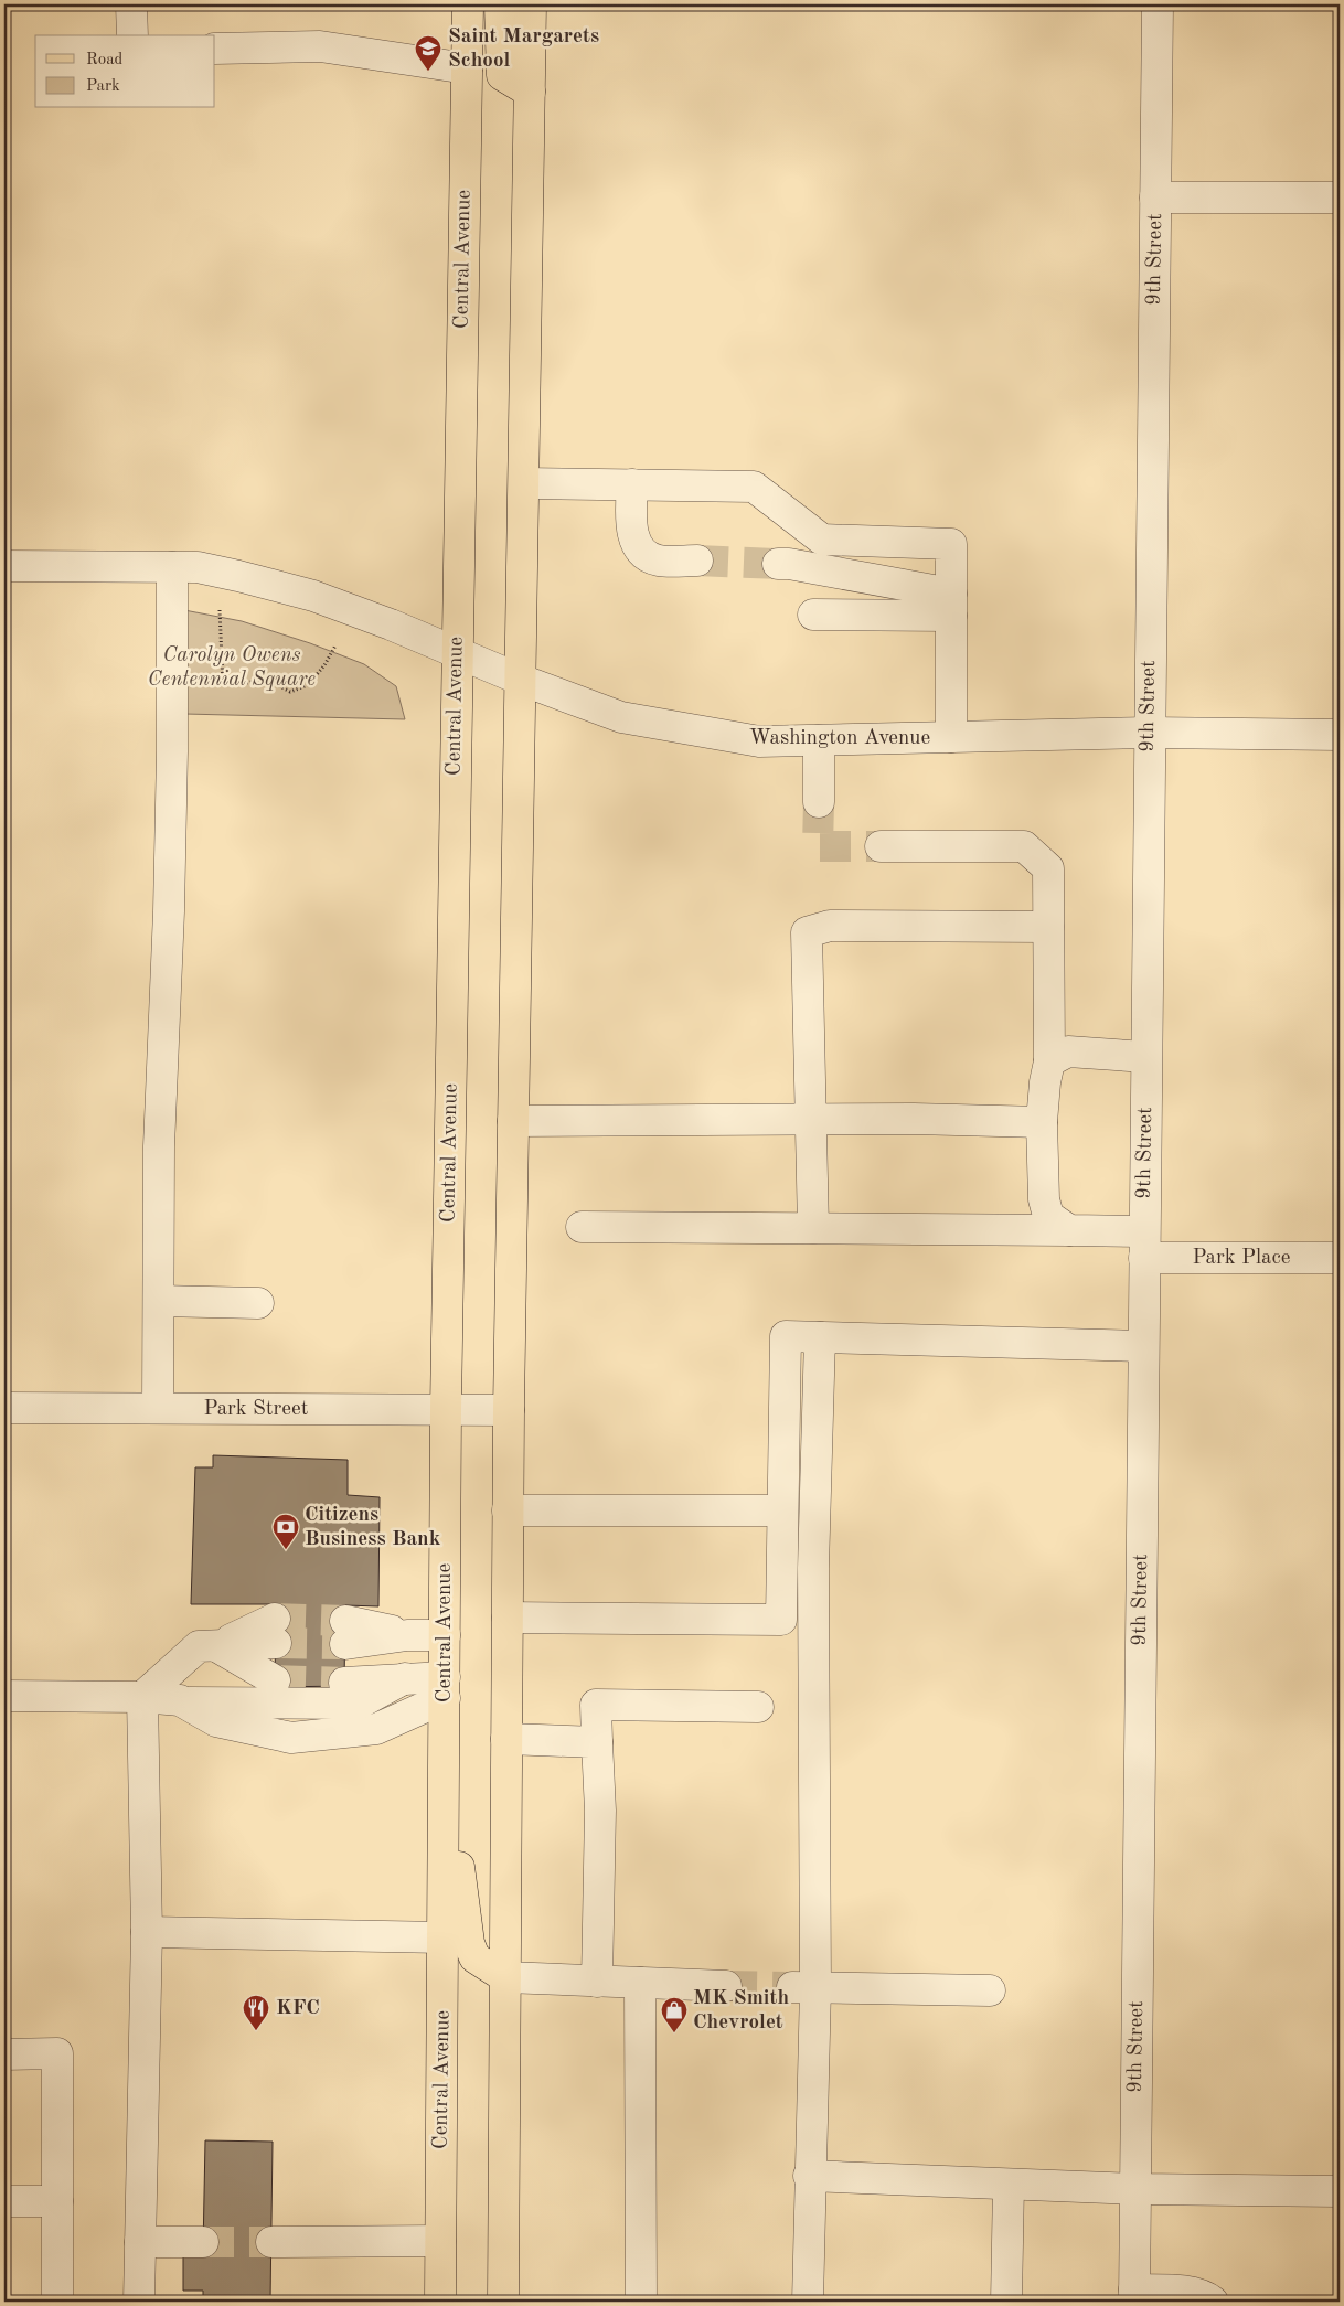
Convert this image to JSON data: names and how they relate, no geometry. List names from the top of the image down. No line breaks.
{"streets":{"main road":["Central Avenue"],"street":["9th Street","Washington Avenue","Park Place","Park Street"]},"crossings":[["Central Avenue","Washington Avenue"],["Central Avenue","Park Street"],["9th Street","Washington Avenue"],["9th Street","Park Place"]],"parks":["Carolyn Owens Centennial Square"],"places":{"school or university":["Saint Margarets School"],"bank":["Citizens Business Bank"],"restaurant":["KFC"],"shop":["MK Smith Chevrolet"]},"legend":["Road","Park"]}
